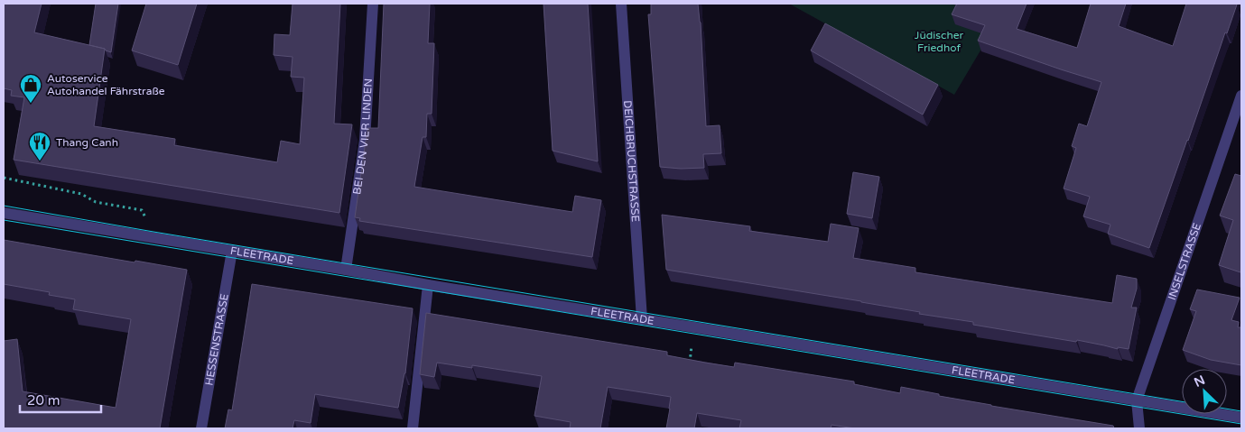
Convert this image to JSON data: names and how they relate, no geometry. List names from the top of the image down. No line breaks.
{"streets":{"street":["BEI DEN VIER LINDEN","DEICHBRUCHSTRASSE","FLEETRADE","INSELSTRASSE","HESSENSTRASSE"]},"crossings":[["BEI DEN VIER LINDEN","FLEETRADE"],["DEICHBRUCHSTRASSE","FLEETRADE"],["FLEETRADE","INSELSTRASSE"],["FLEETRADE","HESSENSTRASSE"]],"parks":["Jüdischer Friedhof"],"places":{"shop":["Autoservice Autohandel Fährstraße"],"restaurant":["Thang Canh"]},"scale_bar":"20 m","north":"top left"}
